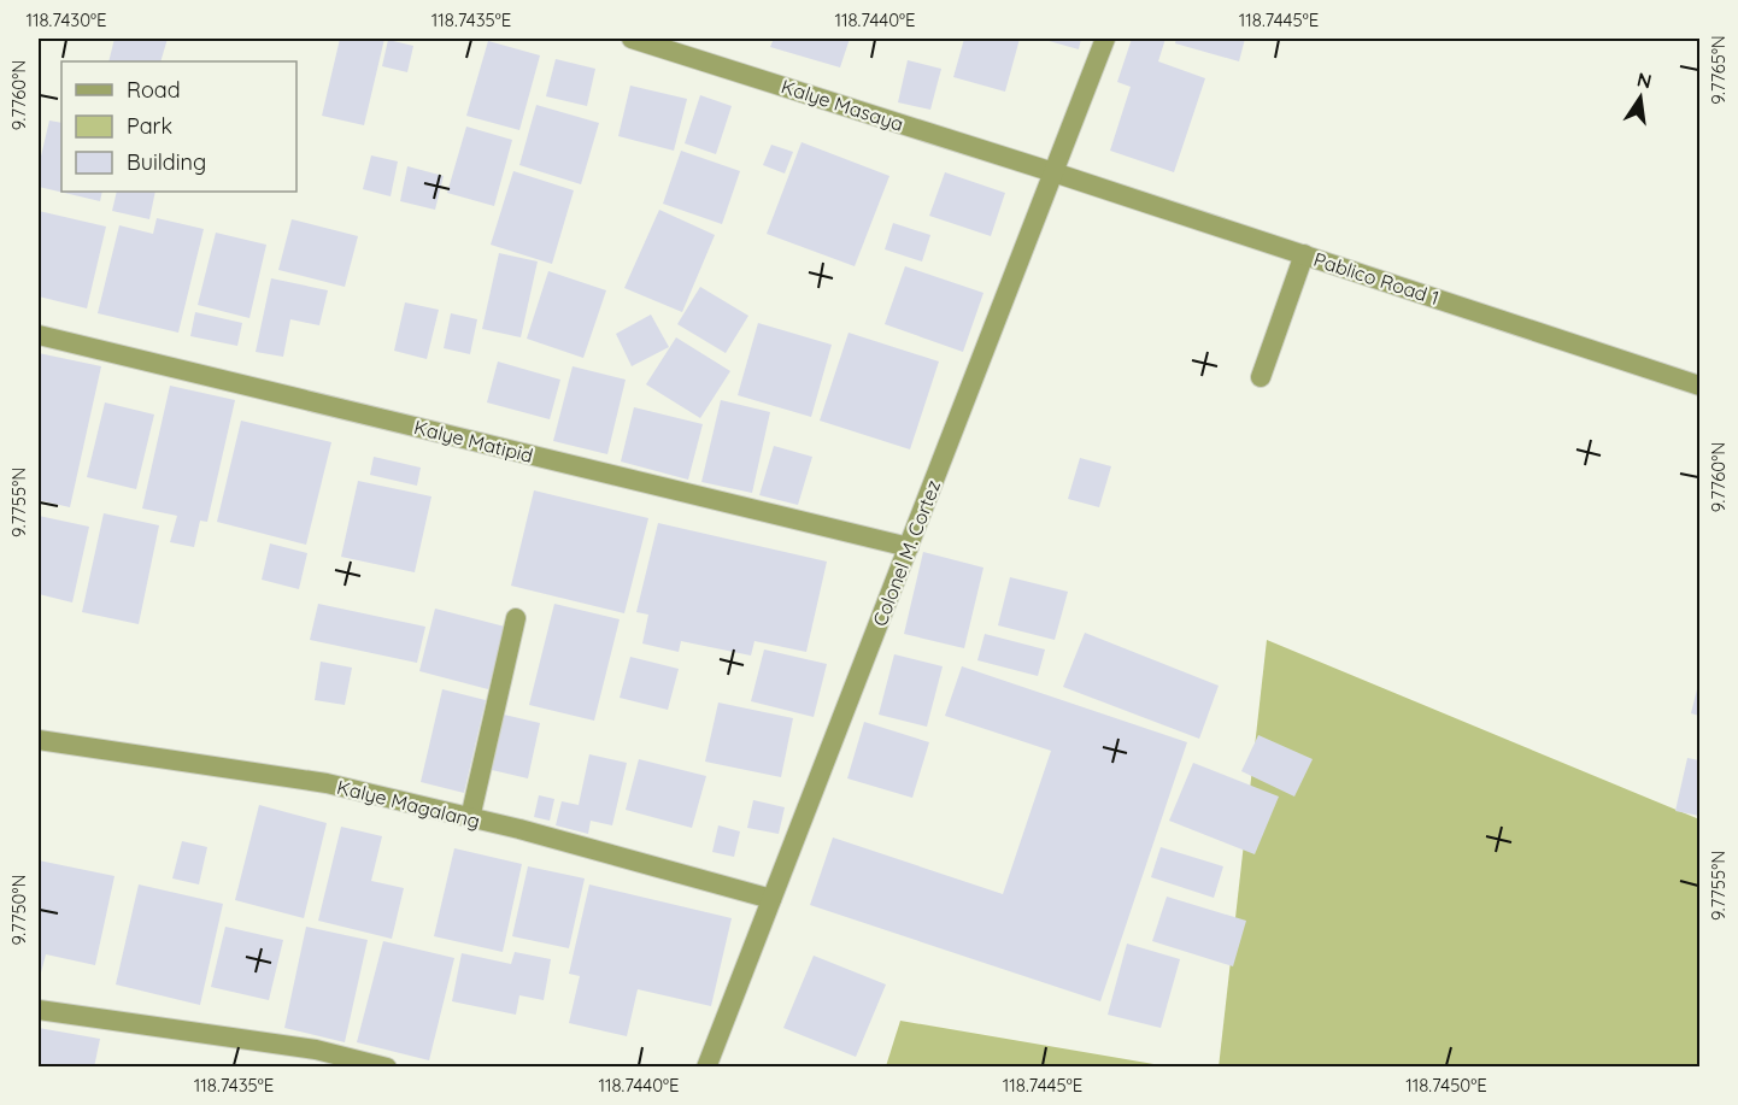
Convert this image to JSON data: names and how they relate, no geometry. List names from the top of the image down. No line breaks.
{"streets":{"street":["Kalye Masaya","Pablico Road 1","Kalye Matipid","Colonel M. Cortez","Kalye Magalang"]},"crossings":[["Kalye Masaya","Pablico Road 1"],["Kalye Masaya","Colonel M. Cortez"],["Pablico Road 1","Colonel M. Cortez"],["Kalye Matipid","Colonel M. Cortez"],["Colonel M. Cortez","Kalye Magalang"]],"legend":["Road","Park","Building"],"north":"top","coordinates":["118.7430°E","118.7435°E","118.7440°E","118.7445°E","9.7765°N","9.7760°N","9.7755°N","9.7750°N","118.7450°E"]}
